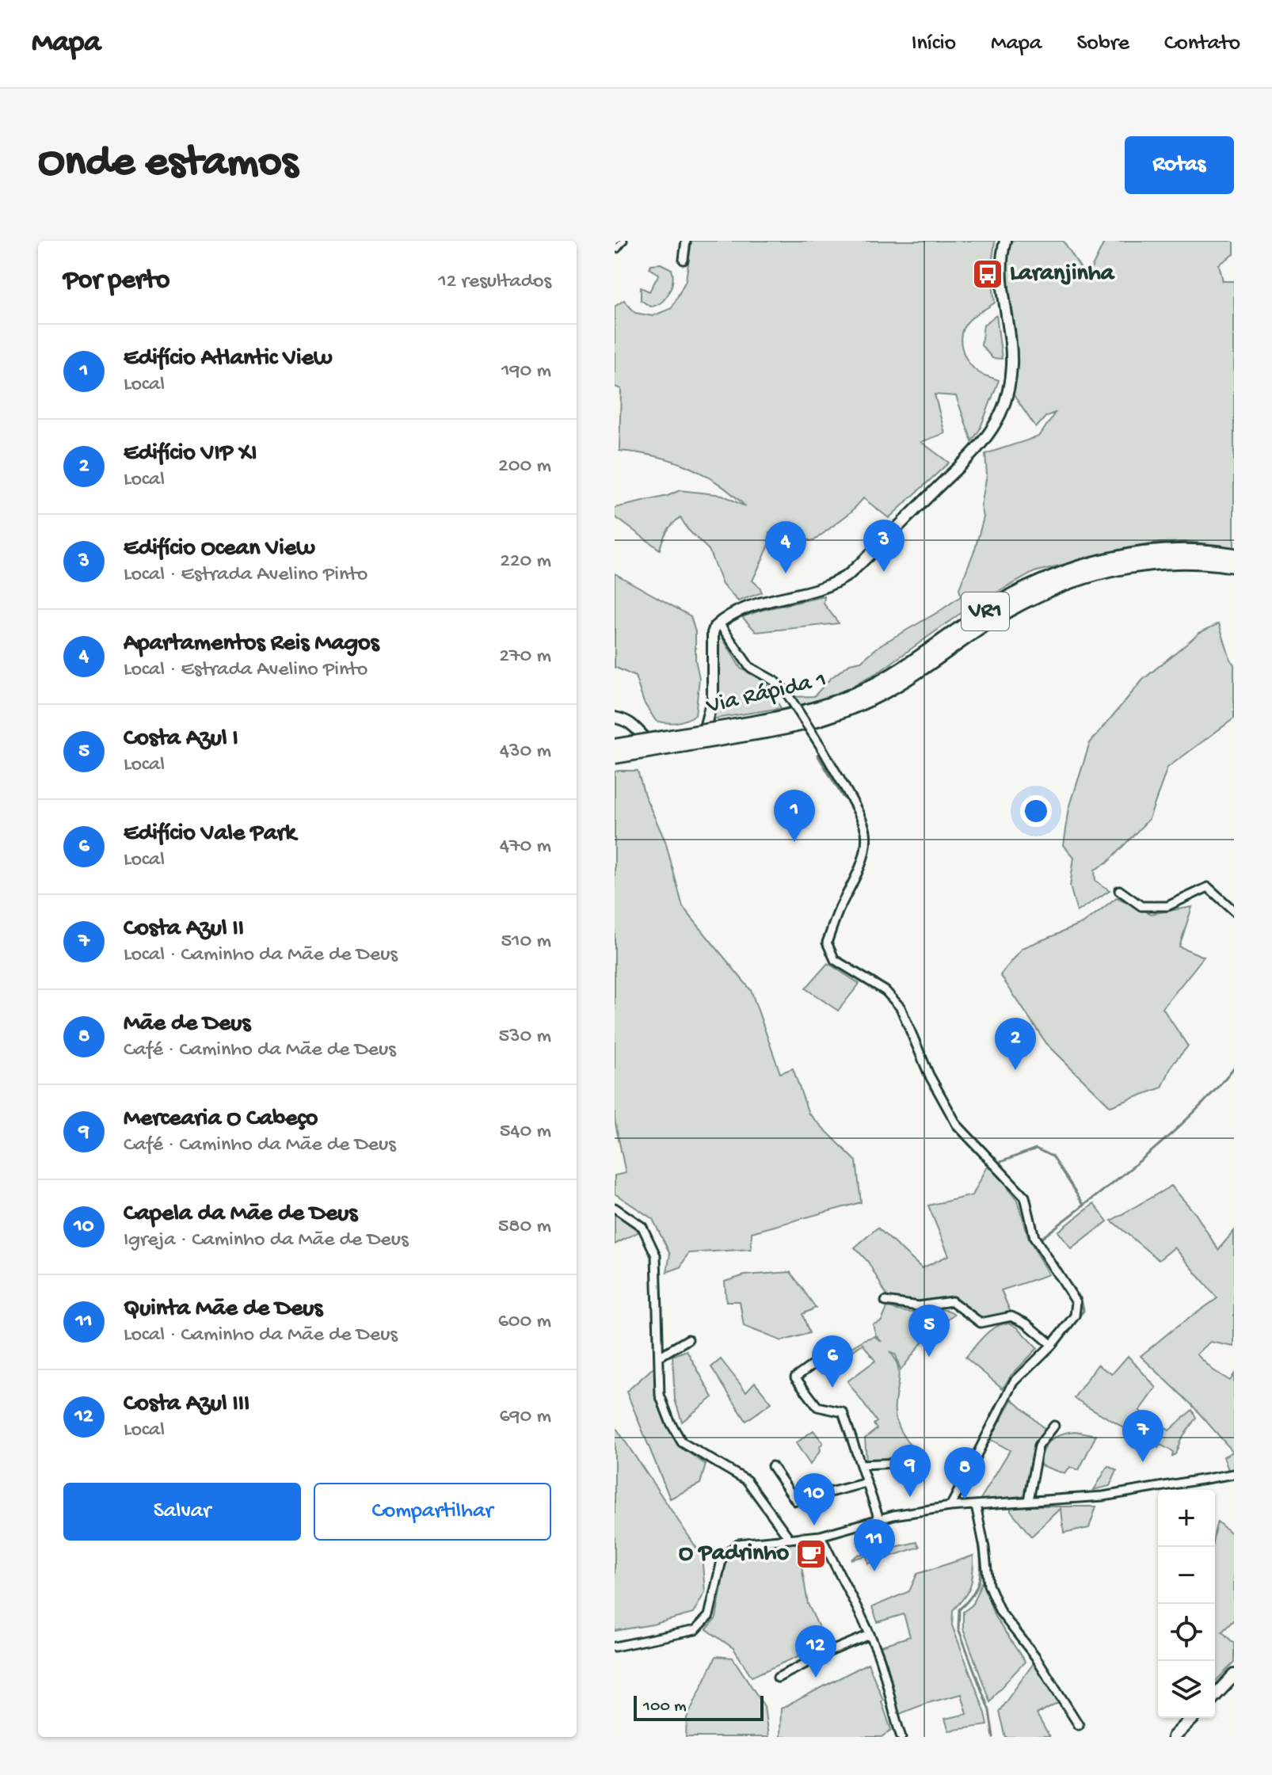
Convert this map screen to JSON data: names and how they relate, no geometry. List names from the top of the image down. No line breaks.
{"streets":{"highway":["VR1","Via Rápida 1"]},"places":{"bus stop":["Laranjinha"],"cafe":["O Padrinho"]},"scale_bar":"100 m","page":{"header":"Mapa","nav":["Início","Mapa","Sobre","Contato"],"buttons":["Rotas",["Salvar","Compartilhar"]],"title":"Onde estamos","heading":["Por perto","12 resultados"],"list":[{"mark":"1","name":"Edifício Atlantic View","note":"Local","value":"190 m"},{"mark":"2","name":"Edifício VIP XI","note":"Local","value":"200 m"},{"mark":"3","name":"Edifício Ocean View","note":"Local · Estrada Avelino Pinto","value":"220 m"},{"mark":"4","name":"Apartamentos Reis Magos","note":"Local · Estrada Avelino Pinto","value":"270 m"},{"mark":"5","name":"Costa Azul I","note":"Local","value":"430 m"},{"mark":"6","name":"Edifício Vale Park","note":"Local","value":"470 m"},{"mark":"7","name":"Costa Azul II","note":"Local · Caminho da Mãe de Deus","value":"510 m"},{"mark":"8","name":"Mãe de Deus","note":"Café · Caminho da Mãe de Deus","value":"530 m"},{"mark":"9","name":"Mercearia O Cabeço","note":"Café · Caminho da Mãe de Deus","value":"540 m"},{"mark":"10","name":"Capela da Mãe de Deus","note":"Igreja · Caminho da Mãe de Deus","value":"580 m"},{"mark":"11","name":"Quinta Mãe de Deus","note":"Local · Caminho da Mãe de Deus","value":"600 m"},{"mark":"12","name":"Costa Azul III","note":"Local","value":"690 m"}],"pins":["3","4","1","2","5","6","7","9","8","10","11","12"],"map_buttons":["+","−"],"scale":"100 m"}}
